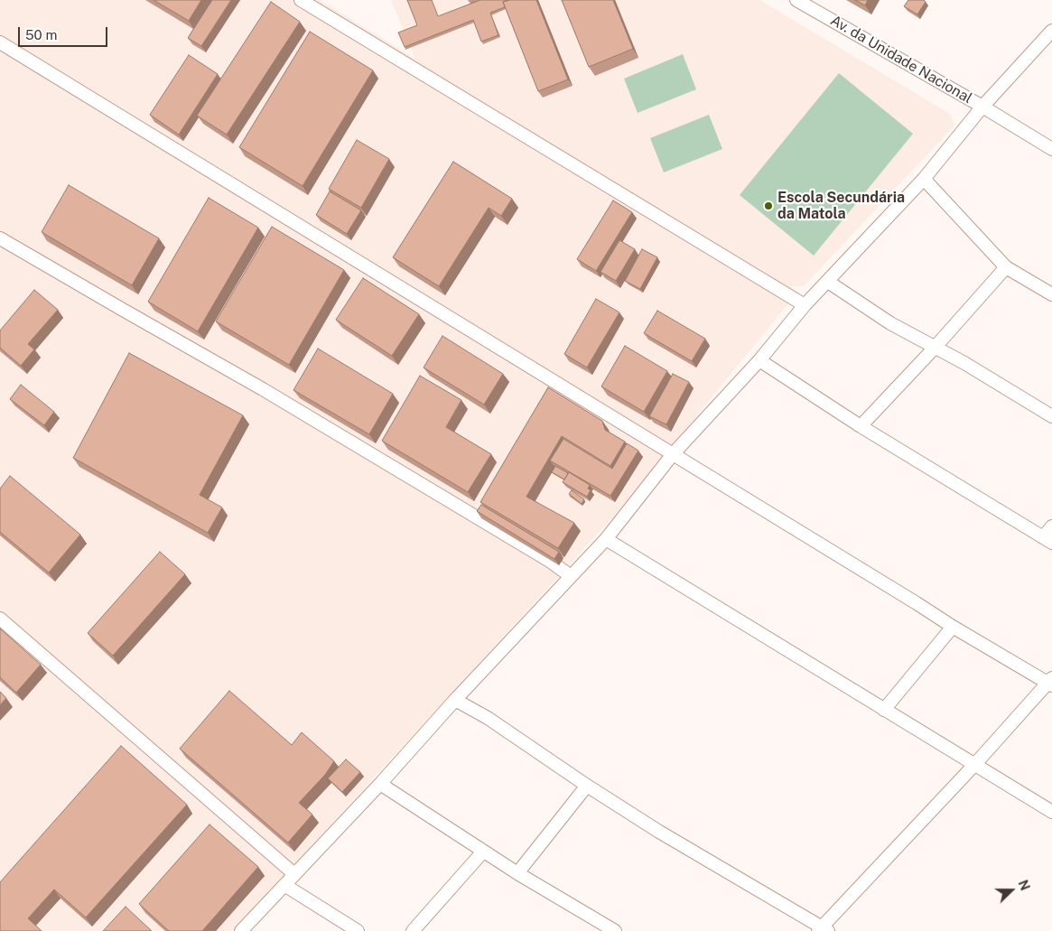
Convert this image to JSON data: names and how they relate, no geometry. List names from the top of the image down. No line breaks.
{"streets":{"street":["Av. da Unidade Nacional"]},"places":["Escola Secundária da Matola"],"scale_bar":"50 m","north":"right"}
